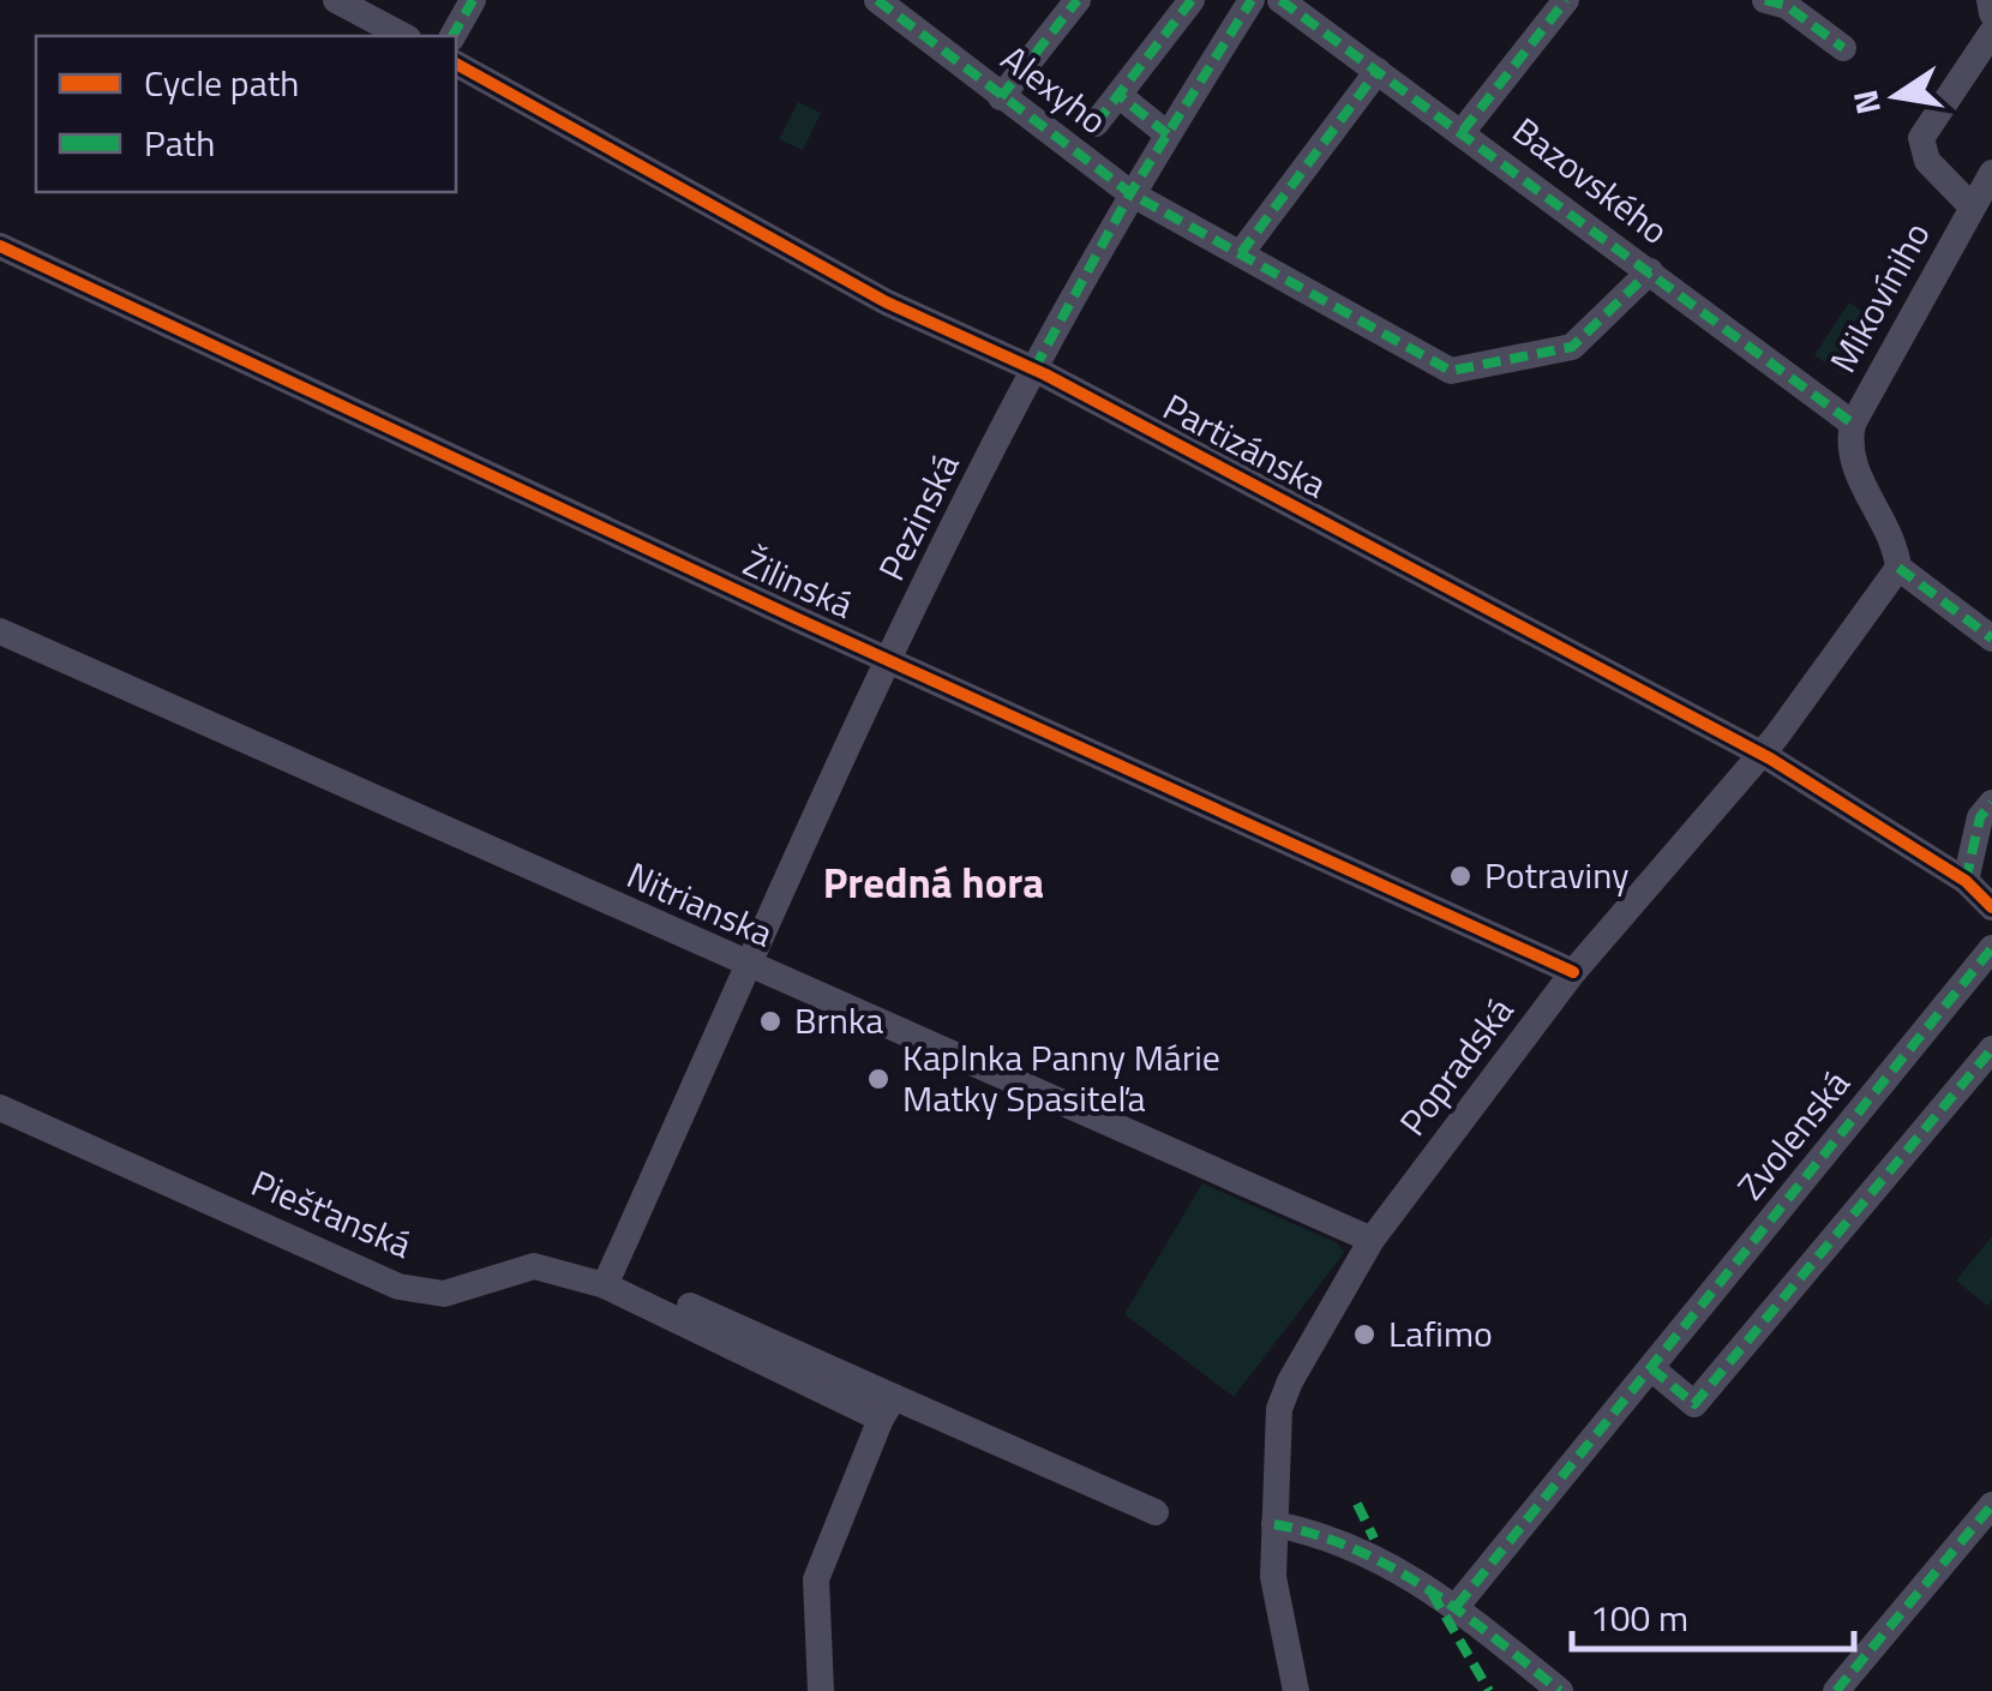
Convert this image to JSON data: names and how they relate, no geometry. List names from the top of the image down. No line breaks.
{"streets":{"street":["Alexyho","Bazovského","Mikovíniho","Partizánska","Pezinská","Žilinská","Nitrianska","Popradská","Zvolenská","Piešťanská"]},"crossings":[["Alexyho","Bazovského"],["Alexyho","Pezinská"],["Bazovského","Mikovíniho"],["Partizánska","Pezinská"],["Partizánska","Popradská"],["Pezinská","Žilinská"],["Pezinská","Nitrianska"],["Pezinská","Piešťanská"],["Žilinská","Popradská"],["Nitrianska","Popradská"]],"districts":["Predná hora"],"places":["Potraviny","Brnka","Kaplnka Panny Márie Matky Spasiteľa","Lafimo"],"legend":["Cycle path","Path"],"scale_bar":"100 m","north":"left"}
